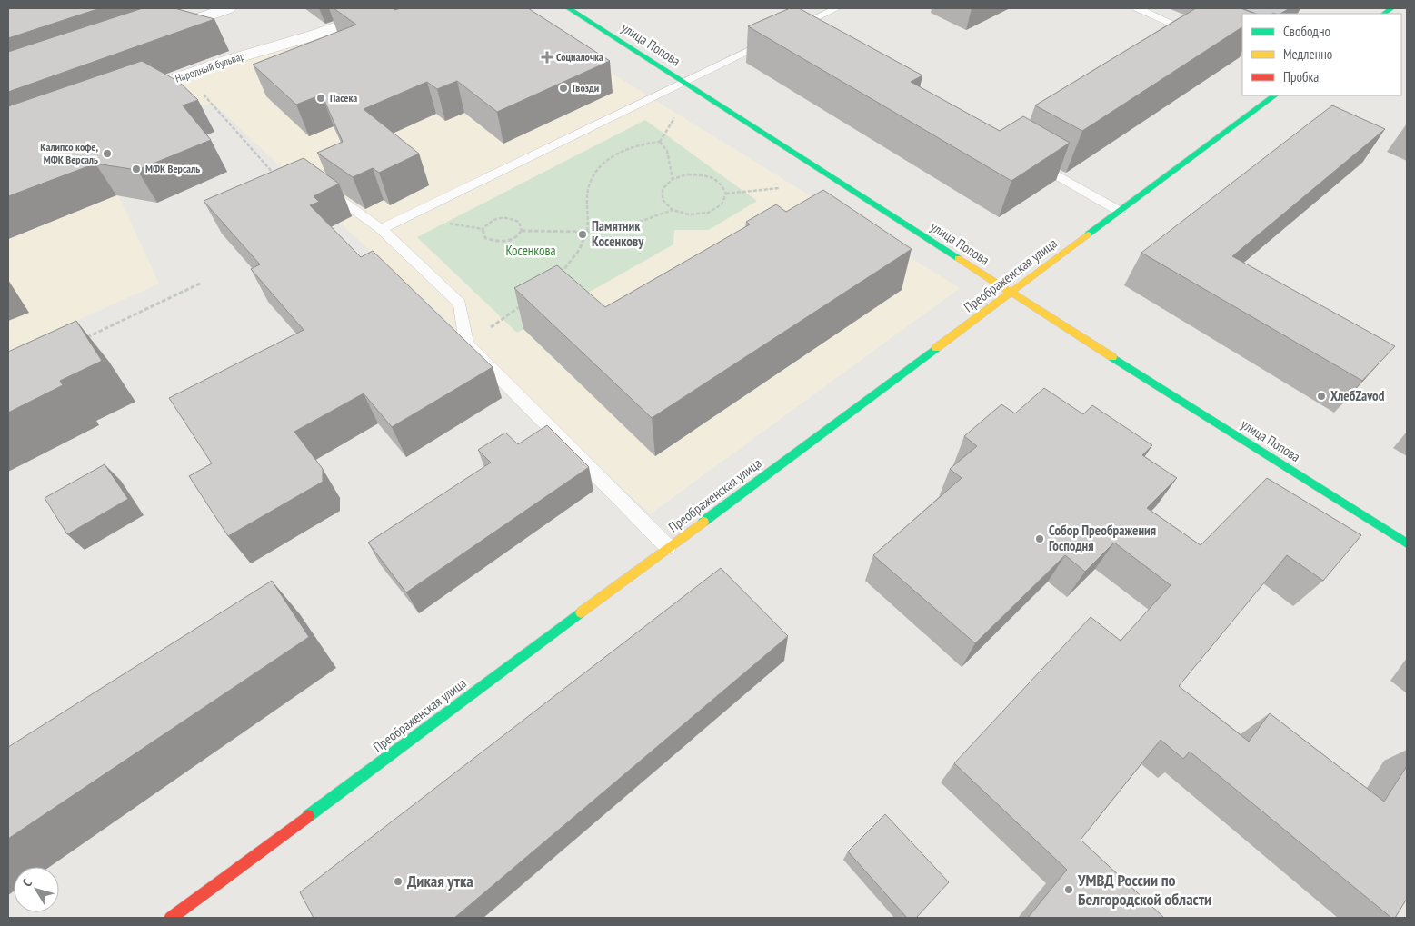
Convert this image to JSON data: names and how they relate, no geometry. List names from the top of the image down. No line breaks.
{"streets":{"main road":["улица Попова","Преображенская улица"],"street":["Народный бульвар"]},"crossings":[["улица Попова","Преображенская улица"]],"parks":["Косенкова"],"places":{"health":["Социалочка"],"other":["Гвозди","Пасека","Калипсо кофе, МФК Версаль","МФК Версаль","Памятник Косенкову","ХлебZavod","Собор Преображения Господня","Дикая утка","УМВД России по Белгородской области"]},"legend":["Свободно","Медленно","Пробка"],"north":"top left"}
